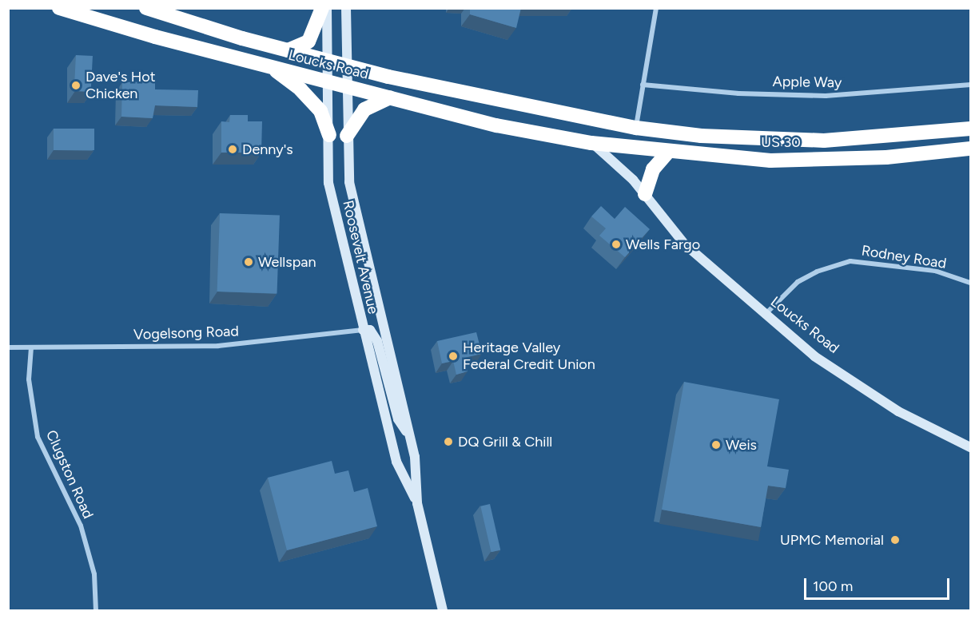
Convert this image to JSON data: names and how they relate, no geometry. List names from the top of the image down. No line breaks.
{"streets":{"highway":["Loucks Road","US 30"],"main road":["Roosevelt Avenue"],"street":["Apple Way","Rodney Road","Vogelsong Road","Clugston Road"]},"crossings":[["Loucks Road","US 30"],["Loucks Road","Roosevelt Avenue"],["Loucks Road","Rodney Road"],["Roosevelt Avenue","Vogelsong Road"],["Vogelsong Road","Clugston Road"]],"places":["Dave's Hot Chicken","Denny's","Wells Fargo","Wellspan","Heritage Valley Federal Credit Union","DQ Grill & Chill","Weis","UPMC Memorial"],"scale_bar":"100 m"}
